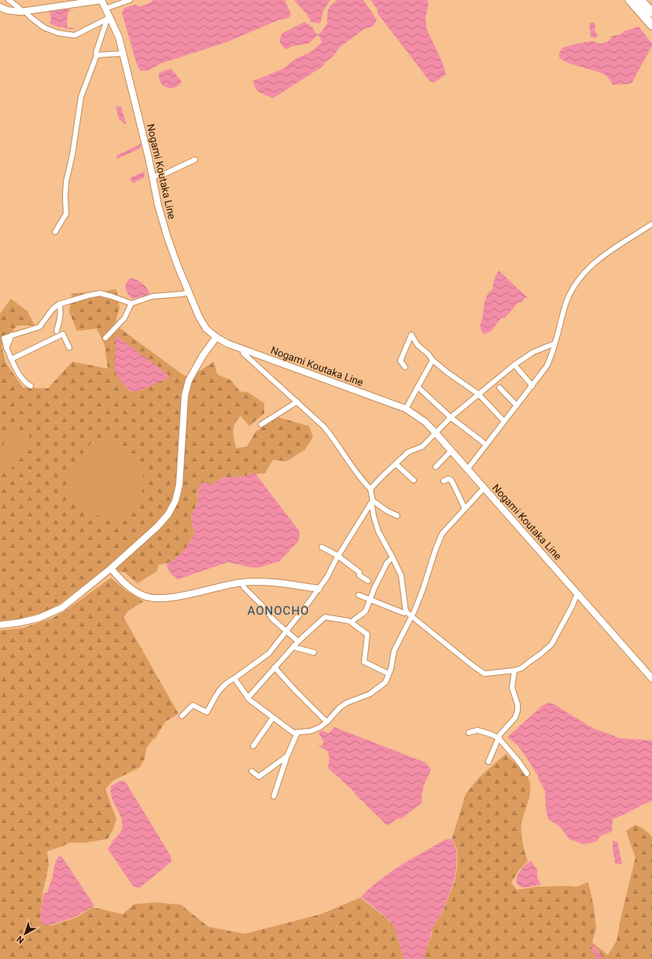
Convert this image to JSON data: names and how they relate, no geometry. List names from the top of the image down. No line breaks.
{"streets":{"main road":["Nogami Koutaka Line"]},"districts":["AONOCHO"],"north":"bottom left"}
